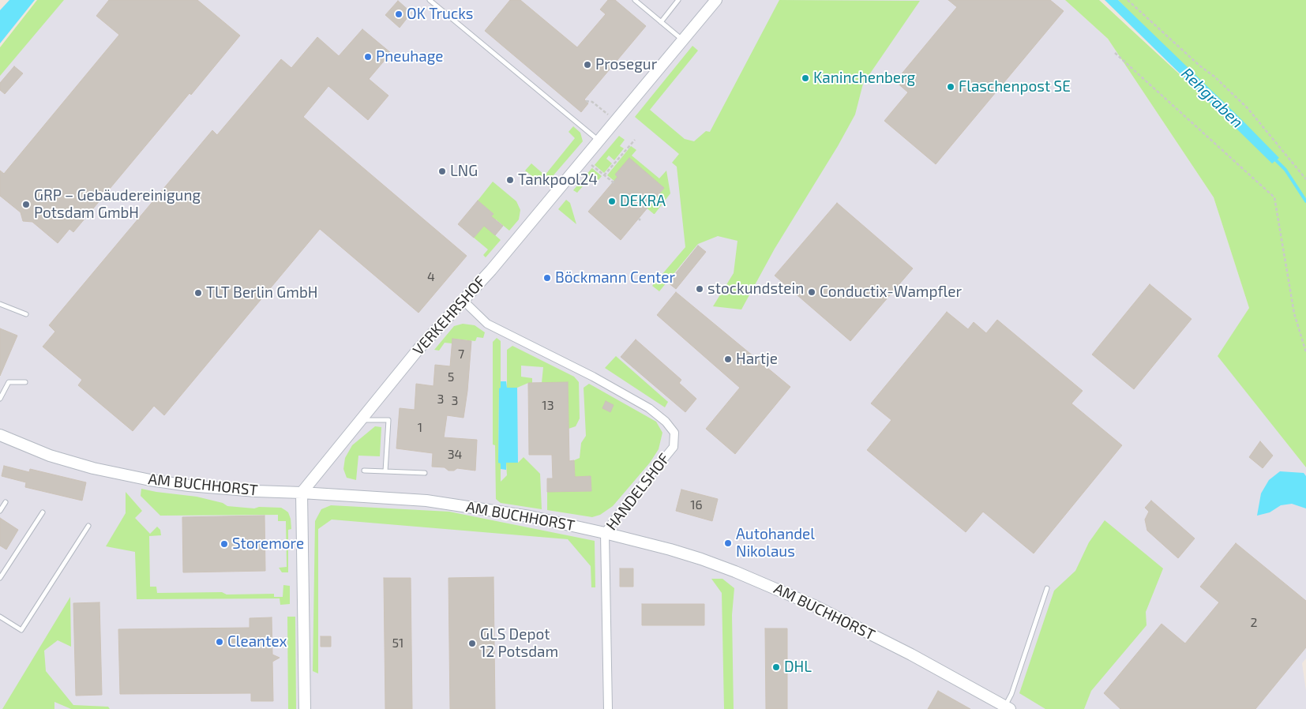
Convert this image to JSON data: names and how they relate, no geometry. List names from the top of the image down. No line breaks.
{"streets":{"main road":["VERKEHRSHOF","AM BUCHHORST"],"street":["HANDELSHOF"]},"crossings":[["VERKEHRSHOF","AM BUCHHORST"],["VERKEHRSHOF","HANDELSHOF"],["AM BUCHHORST","HANDELSHOF"]],"water":["Rehgraben"],"places":["OK Trucks","Pneuhage","Prosegur","Kaninchenberg","Flaschenpost SE","LNG","Tankpool24","DEKRA","GRP – Gebäudereinigung Potsdam GmbH","Böckmann Center","stockundstein","Conductix-Wampfler","TLT Berlin GmbH","Hartje","Autohandel Nikolaus","Storemore","Cleantex","GLS Depot 12 Potsdam","DHL"],"house_numbers":["4","7","5","3","3","13","1","34","16","2","51"]}
